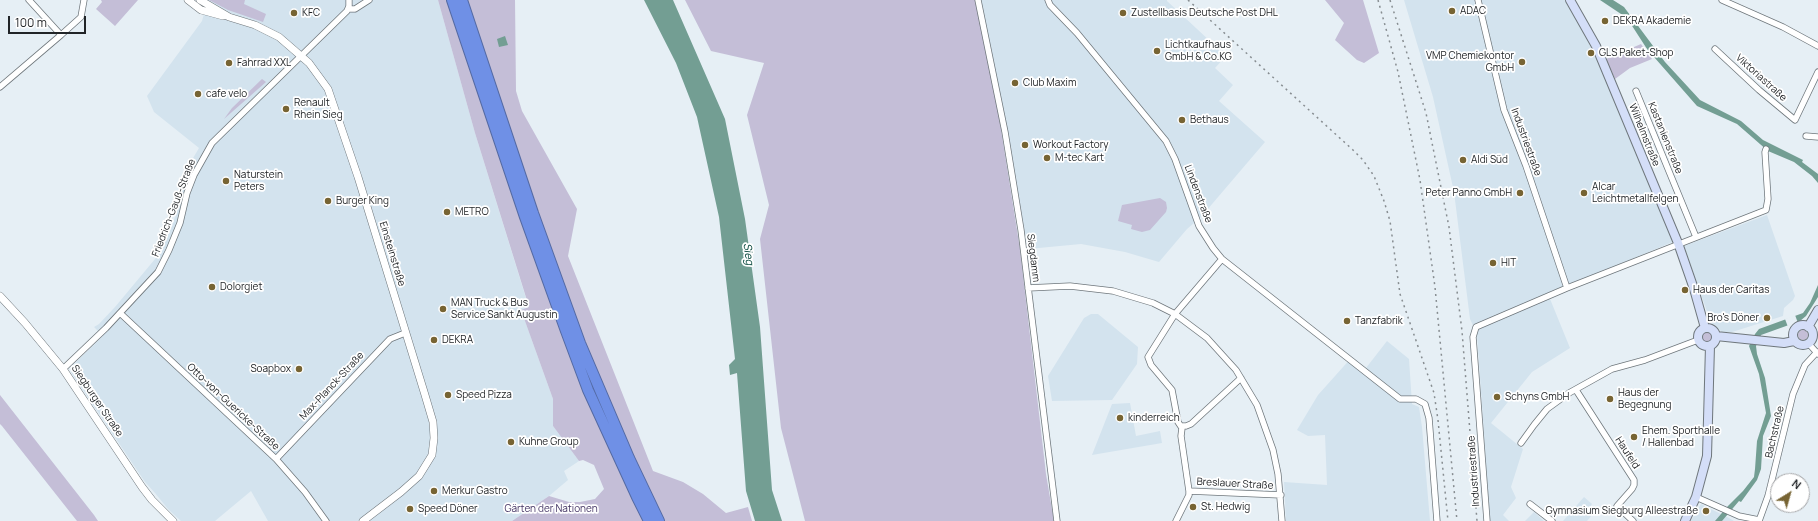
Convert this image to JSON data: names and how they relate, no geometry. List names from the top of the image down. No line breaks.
{"streets":{"main road":["Wilhelmstraße"],"street":["Viktoriastraße","Kastanienstraße","Industriestraße","Lindenstraße","Friedrich-Gauß-Straße","Einsteinstraße","Siegdamm","Max-Planck-Straße","Siegburger Straße","Otto-von-Guericke-Straße","Bachstraße","Haufeld","Breslauer Straße"]},"crossings":[["Wilhelmstraße","Industriestraße"],["Kastanienstraße","Industriestraße"],["Friedrich-Gauß-Straße","Einsteinstraße"],["Friedrich-Gauß-Straße","Siegburger Straße"],["Friedrich-Gauß-Straße","Otto-von-Guericke-Straße"],["Einsteinstraße","Max-Planck-Straße"],["Max-Planck-Straße","Otto-von-Guericke-Straße"]],"water":["Sieg"],"parks":["Gärten der Nationen"],"places":["ADAC","KFC","Zustellbasis Deutsche Post DHL","DEKRA Akademie","Lichtkaufhaus GmbH & Co.KG","GLS Paket-Shop","VMP Chemiekontor GmbH","Fahrrad XXL","Club Maxim","cafe velo","Renault Rhein Sieg","Bethaus","Workout Factory","M-tec Kart","Aldi Süd","Naturstein Peters","Peter Panno GmbH","Alcar Leichtmetallfelgen","Burger King","METRO","HIT","Dolorgiet","Haus der Caritas","MAN Truck & Bus Service Sankt Augustin","Bro's Döner","Tanzfabrik","DEKRA","Soapbox","Speed Pizza","Schyns GmbH","Haus der Begegnung","kinderreich","Ehem. Sporthalle / Hallenbad","Kuhne Group","Merkur Gastro","St. Hedwig","Speed Döner","Gymnasium Siegburg Alleestraße"],"scale_bar":"100 m","north":"top right"}
